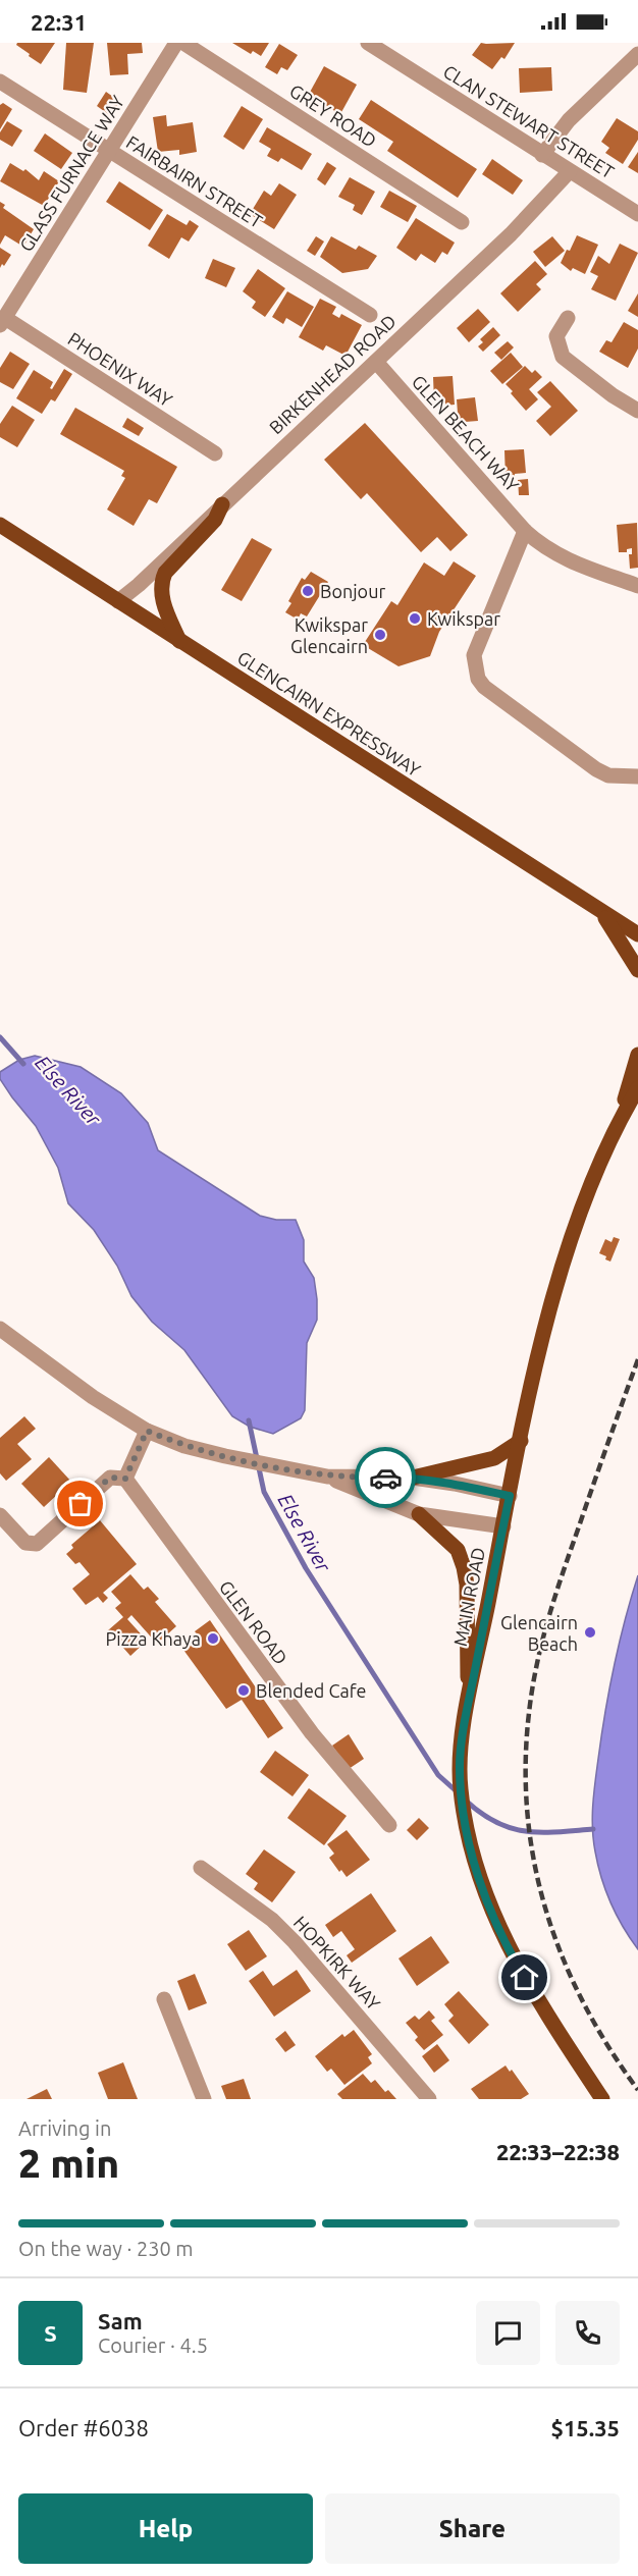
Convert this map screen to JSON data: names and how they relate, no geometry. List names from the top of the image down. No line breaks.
{"streets":{"main road":["GLENCAIRN EXPRESSWAY","MAIN ROAD"],"street":["GREY ROAD","CLAN STEWART STREET","GLASS FURNACE WAY","FAIRBAIRN STREET","PHOENIX WAY","BIRKENHEAD ROAD","GLEN BEACH WAY","GLEN ROAD","HOPKIRK WAY"]},"crossings":[["CLAN STEWART STREET","BIRKENHEAD ROAD"],["GLASS FURNACE WAY","FAIRBAIRN STREET"],["GLASS FURNACE WAY","PHOENIX WAY"],["BIRKENHEAD ROAD","GLEN BEACH WAY"],["BIRKENHEAD ROAD","GLENCAIRN EXPRESSWAY"]],"water":["Else River"],"places":["Bonjour","Kwikspar","Kwikspar Glencairn","Glencairn Beach","Pizza Khaya","Blended Cafe"],"page":{"status":"22:31","heading":["2 min","Arriving in","22:33–22:38"],"panel":["Sam","Courier · 4.5","Order #6038","$15.35"],"bar":"On the way · 230 m","round":"S","buttons":["Help","Share"]}}
